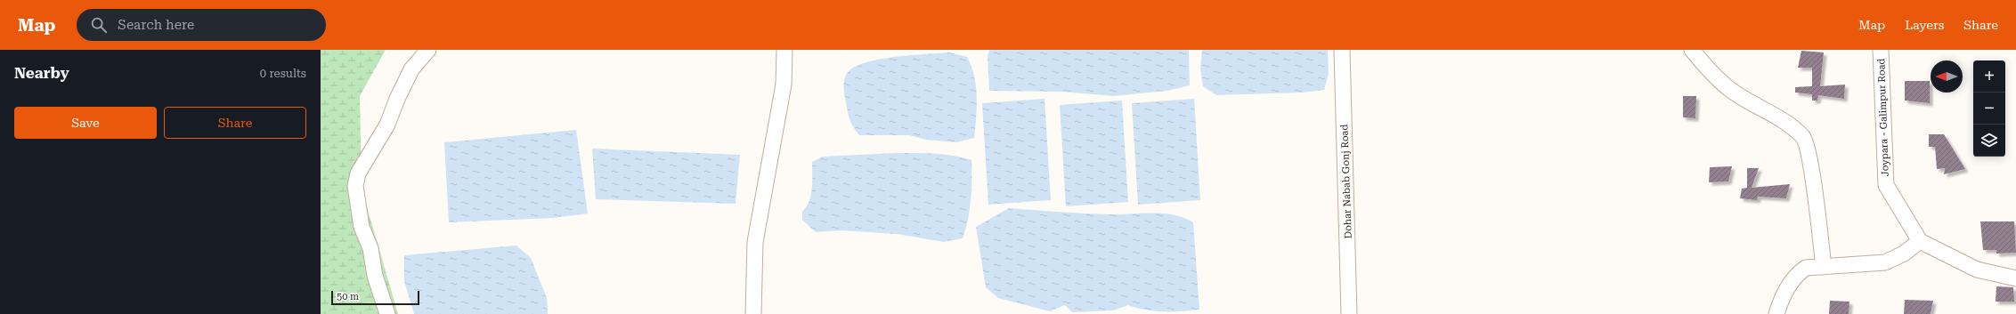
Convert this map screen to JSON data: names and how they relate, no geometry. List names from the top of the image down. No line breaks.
{"streets":{"street":["Joypara - Galimpur Road","Dohar Nabab Gonj Road"]},"scale_bar":"50 m","north":"left","page":{"header":"Map","search":"Search here","nav":["Map","Layers","Share"],"heading":["Nearby","0 results"],"map_buttons":["+","−"],"buttons":["Save","Share"],"scale":"50 m"}}
